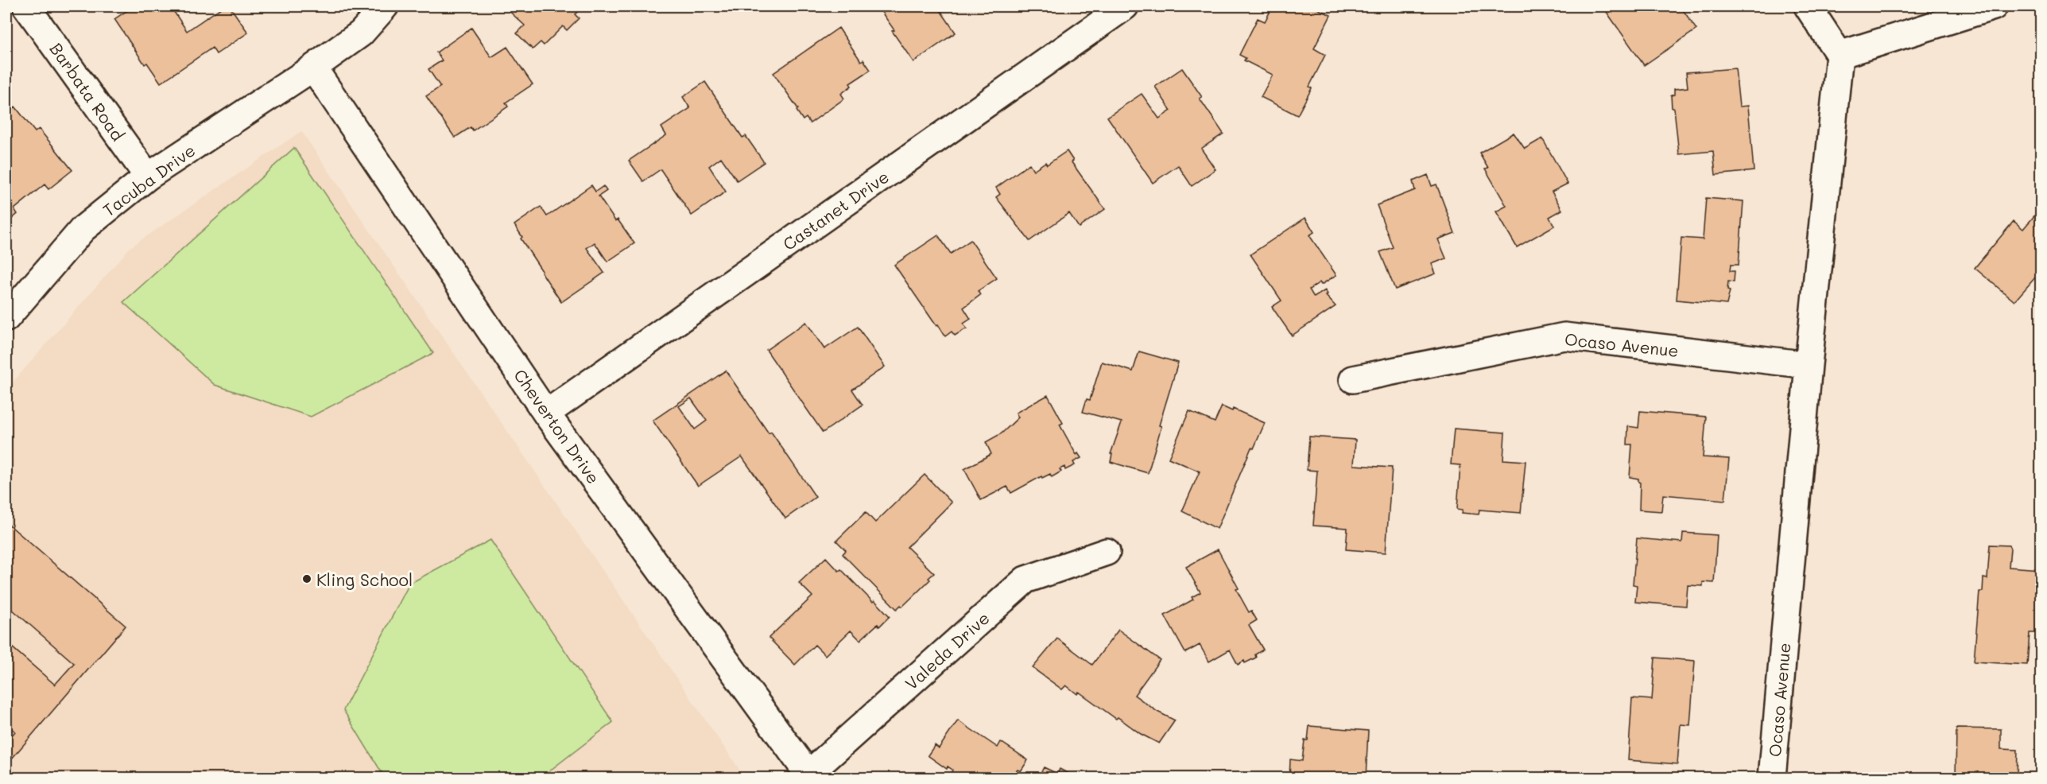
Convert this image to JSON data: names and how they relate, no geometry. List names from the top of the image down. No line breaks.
{"streets":{"street":["Barbata Road","Tacuba Drive","Castanet Drive","Ocaso Avenue","Cheverton Drive","Valeda Drive"]},"crossings":[["Barbata Road","Tacuba Drive"],["Tacuba Drive","Cheverton Drive"],["Castanet Drive","Cheverton Drive"],["Cheverton Drive","Valeda Drive"]],"places":["Kling School"]}
